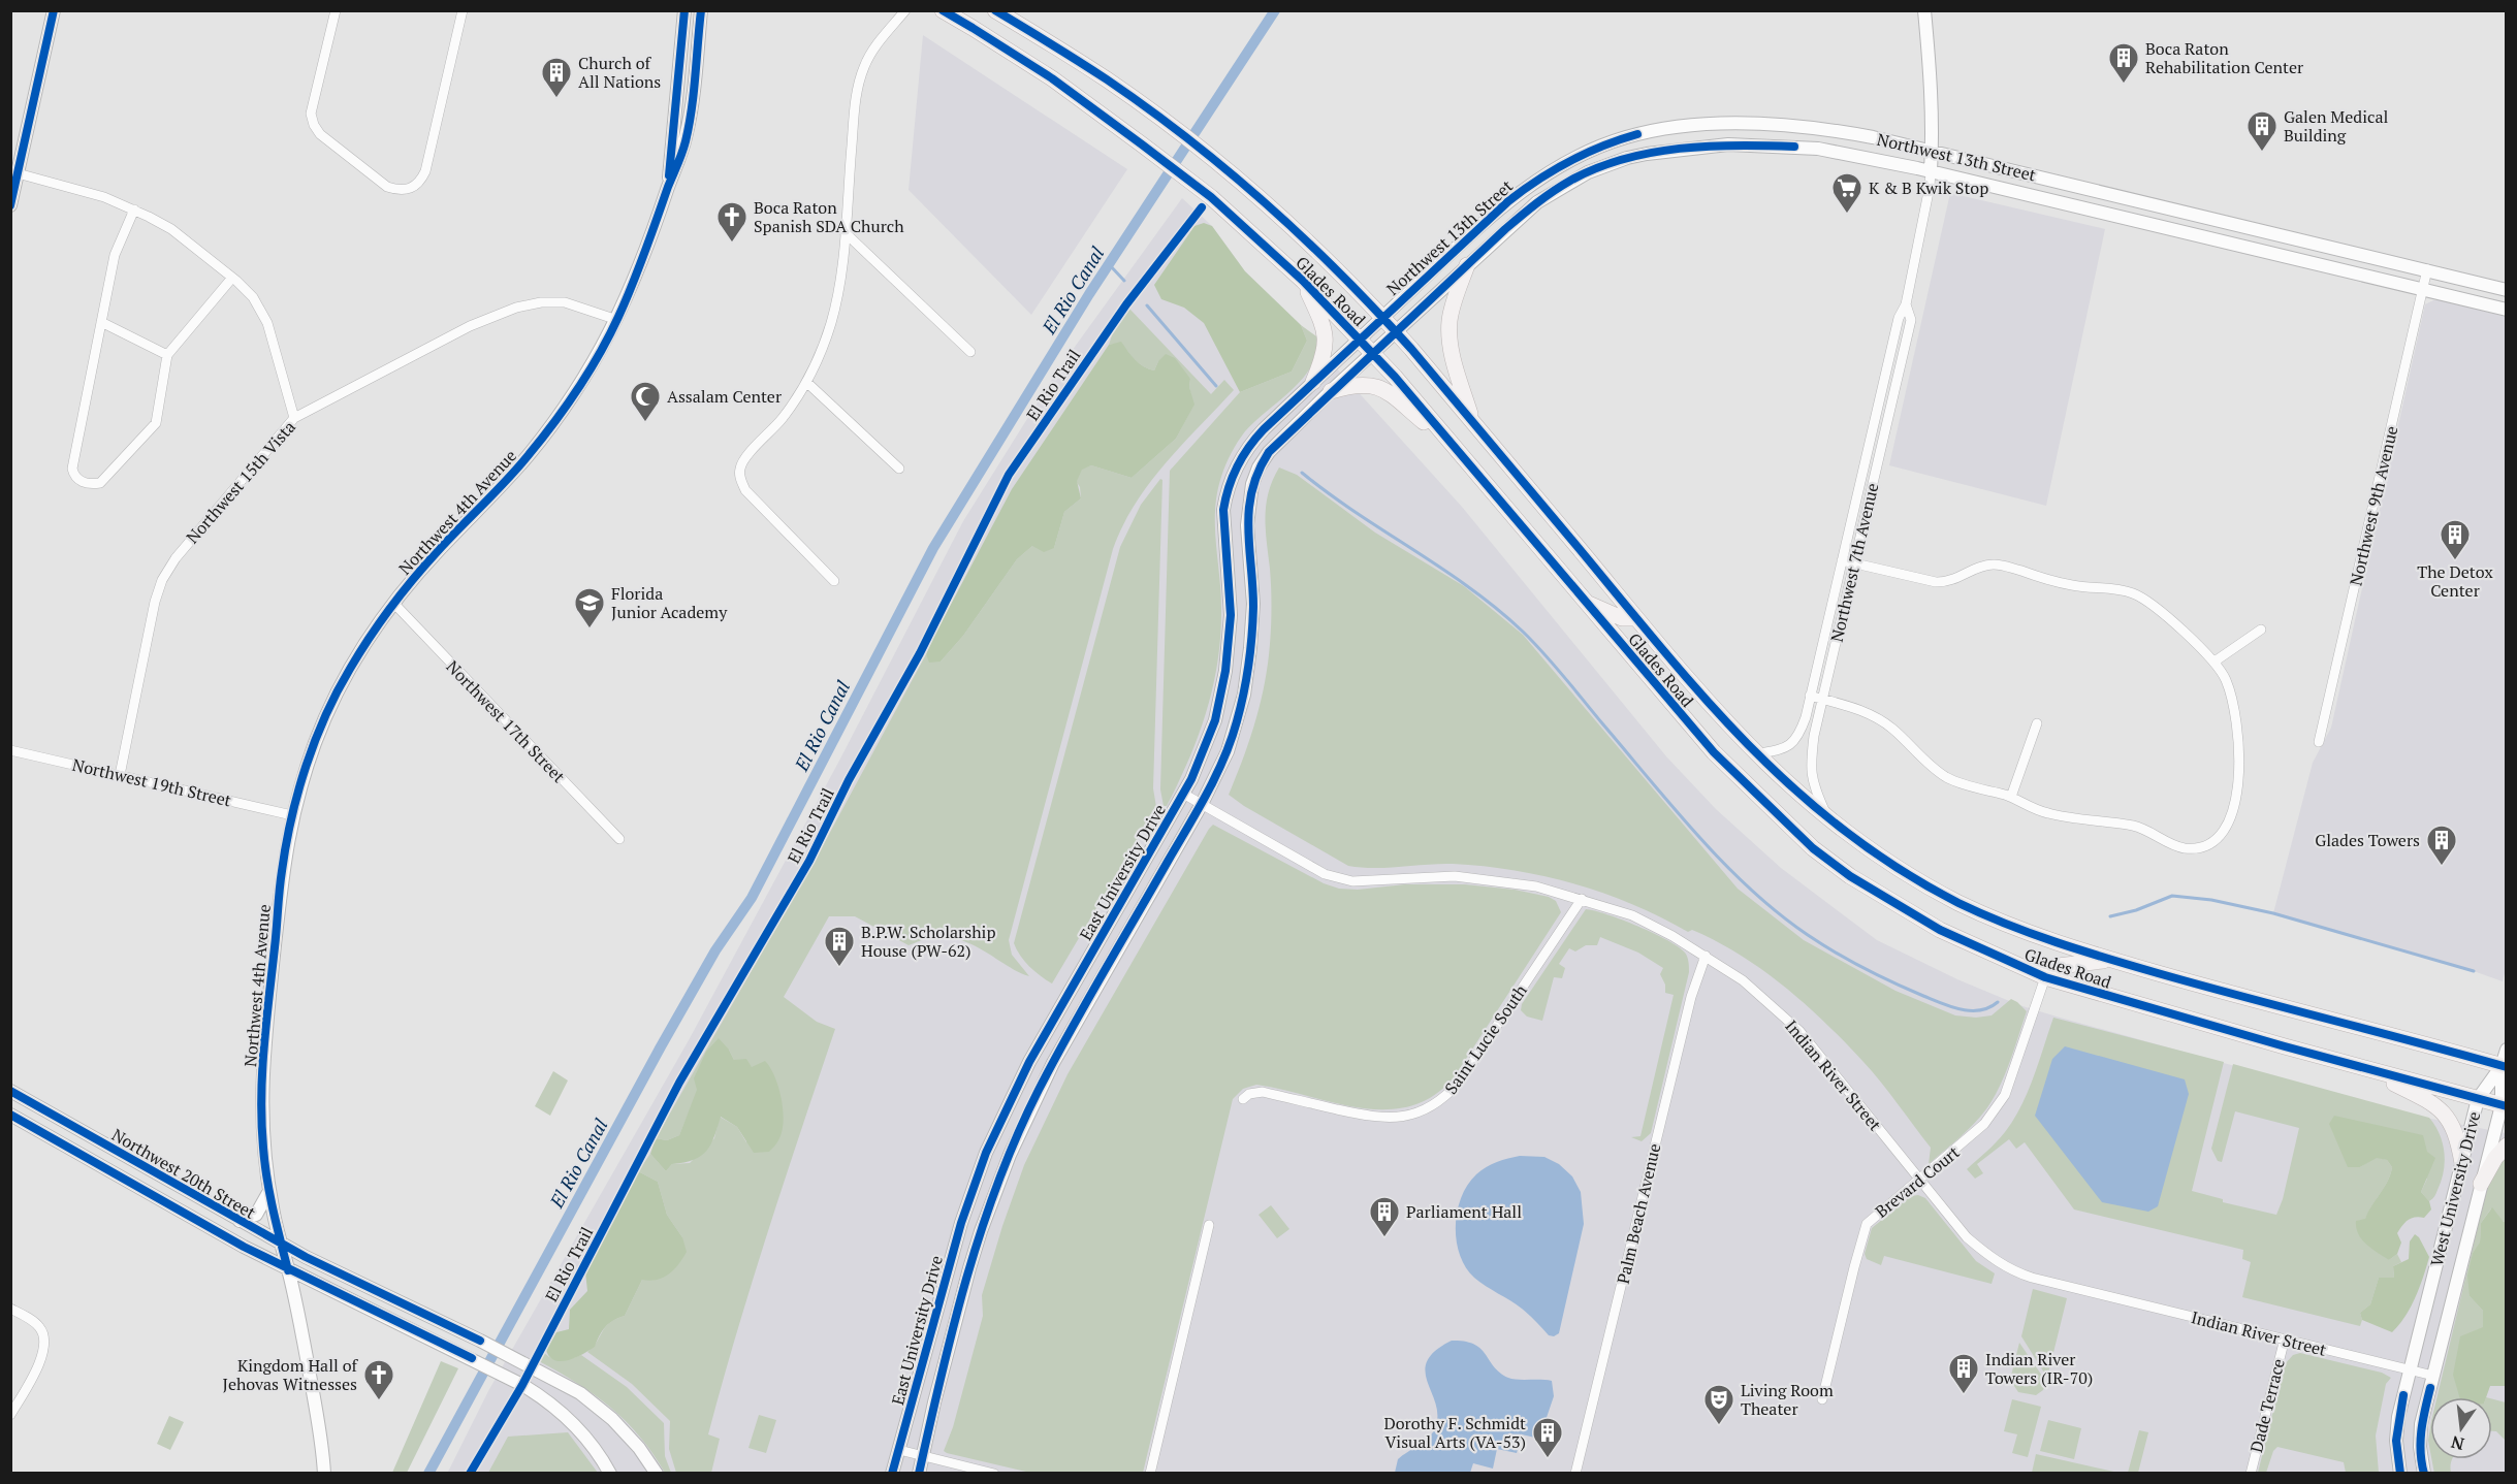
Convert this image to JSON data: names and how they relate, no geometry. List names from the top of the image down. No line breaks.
{"streets":{"main road":["Glades Road"],"street":["Northwest 13th Street","Northwest 15th Vista","Northwest 9th Avenue","Northwest 4th Avenue","Northwest 7th Avenue","Northwest 17th Street","Northwest 19th Street","East University Drive","Saint Lucie South","Indian River Street","Northwest 20th Street","Brevard Court","West University Drive","Palm Beach Avenue","Dade Terrace"],"cycle path":["El Rio Trail"]},"crossings":[["Northwest 13th Street","Glades Road"],["Northwest 13th Street","Northwest 9th Avenue"],["Northwest 13th Street","Northwest 7th Avenue"],["Northwest 13th Street","East University Drive"],["Glades Road","Northwest 7th Avenue"],["Glades Road","East University Drive"],["Glades Road","Brevard Court"],["Glades Road","West University Drive"],["Northwest 15th Vista","Northwest 4th Avenue"],["Northwest 15th Vista","Northwest 19th Street"],["Northwest 4th Avenue","Northwest 17th Street"],["Northwest 4th Avenue","Northwest 19th Street"],["Northwest 4th Avenue","Northwest 20th Street"],["East University Drive","Indian River Street"],["Saint Lucie South","Indian River Street"],["Indian River Street","Brevard Court"],["Indian River Street","West University Drive"],["Indian River Street","Palm Beach Avenue"],["Indian River Street","Dade Terrace"]],"water":["El Rio Canal"],"places":{"building":["Boca Raton Rehabilitation Center","Church of All Nations","Galen Medical Building","The Detox Center","Glades Towers","B.P.W. Scholarship House (PW-62)","Parliament Hall","Indian River Towers (IR-70)","Dorothy F. Schmidt Visual Arts (VA-53)"],"supermarket":["K & B Kwik Stop"],"church":["Boca Raton Spanish SDA Church","Kingdom Hall of Jehovas Witnesses"],"mosque":["Assalam Center"],"school or university":["Florida Junior Academy"],"theatre":["Living Room Theater"]},"north":"bottom"}
